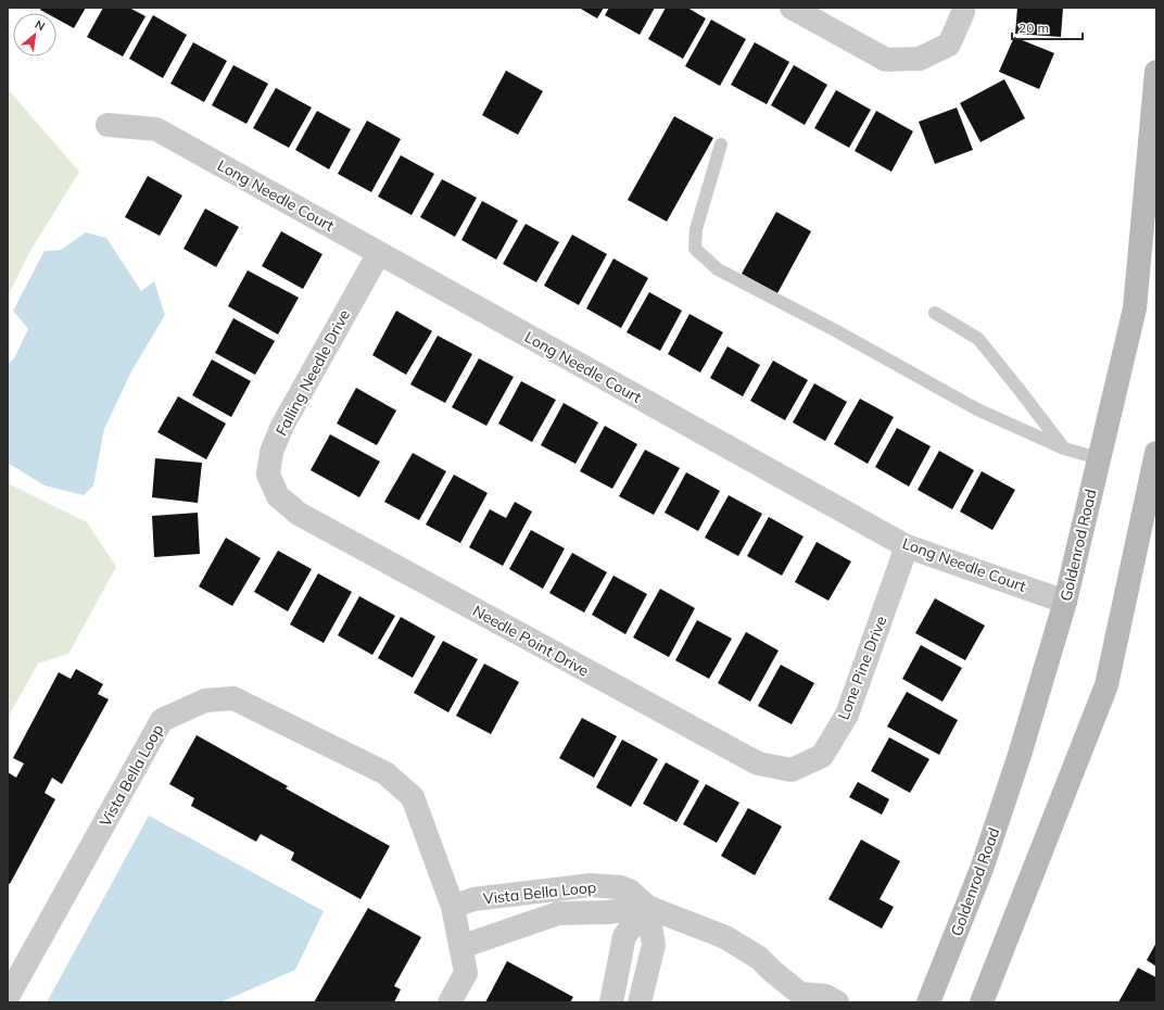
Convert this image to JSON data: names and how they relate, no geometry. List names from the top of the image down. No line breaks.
{"streets":{"main road":["Goldenrod Road"],"street":["Long Needle Court","Falling Needle Drive","Needle Point Drive","Lone Pine Drive","Vista Bella Loop"]},"crossings":[["Long Needle Court","Falling Needle Drive"],["Long Needle Court","Goldenrod Road"],["Long Needle Court","Lone Pine Drive"],["Falling Needle Drive","Needle Point Drive"],["Needle Point Drive","Lone Pine Drive"]],"scale_bar":"20 m","north":"top right"}
